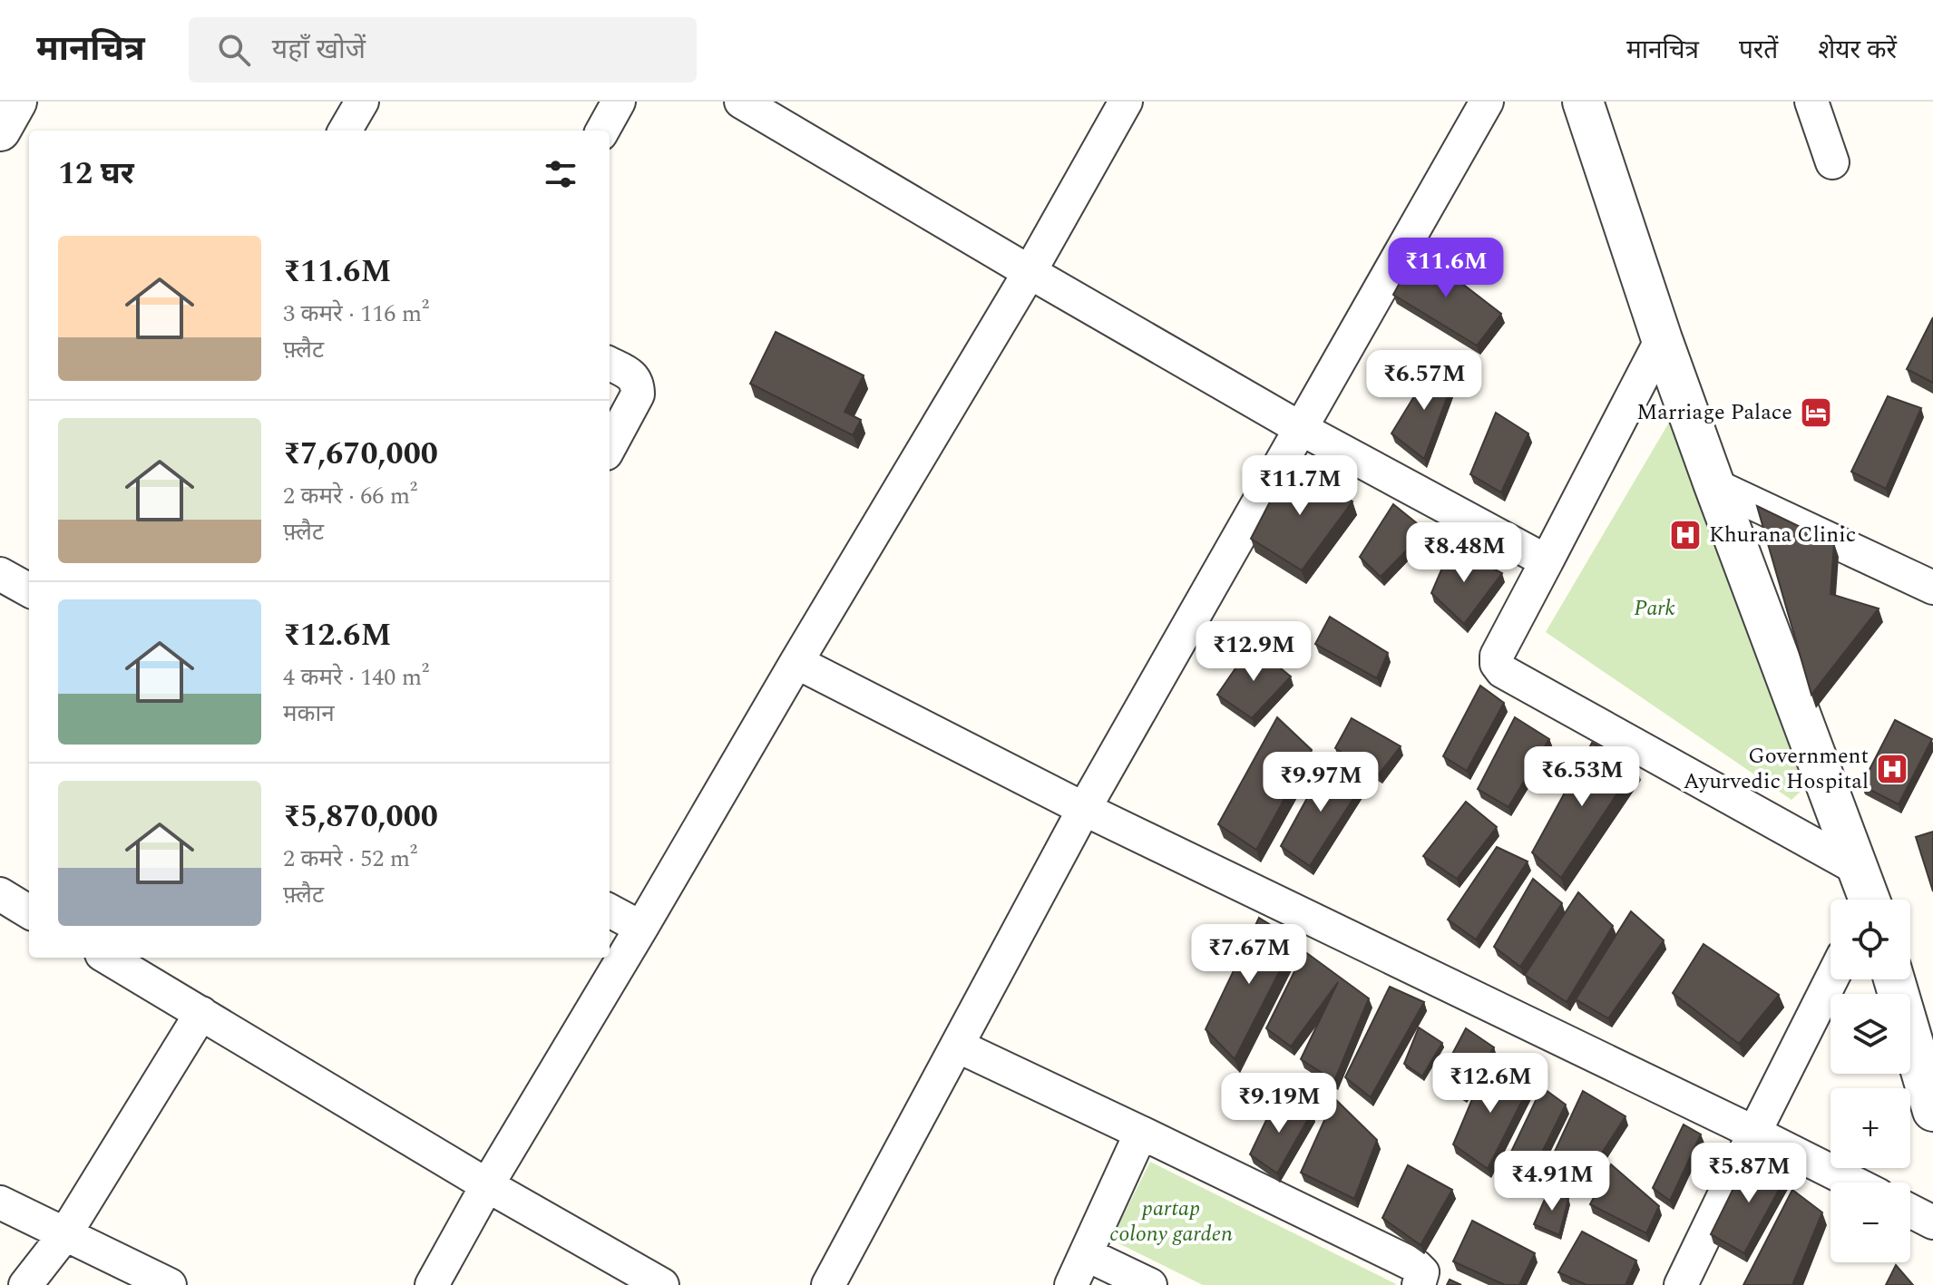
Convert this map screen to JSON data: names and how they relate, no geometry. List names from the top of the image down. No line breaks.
{"parks":["Park","partap colony garden"],"places":{"hotel":["Marriage Palace"],"hospital":["Khurana Clinic","Government Ayurvedic Hospital"]},"page":{"header":"मानचित्र","search":"यहाँ खोजें","nav":["मानचित्र","परतें","शेयर करें"],"heading":"12 घर","list":[{"name":"₹11.6M","note":"3 कमरे · 116 m² · फ़्लैट"},{"name":"₹7,670,000","note":"2 कमरे · 66 m² · फ़्लैट"},{"name":"₹12.6M","note":"4 कमरे · 140 m² · मकान"},{"name":"₹5,870,000","note":"2 कमरे · 52 m² · फ़्लैट"}],"price":["₹11.6M","₹6.57M","₹11.7M","₹8.48M","₹12.9M","₹6.53M","₹9.97M","₹7.67M","₹12.6M","₹9.19M","₹5.87M","₹4.91M"],"map_buttons":["+","−"]}}
